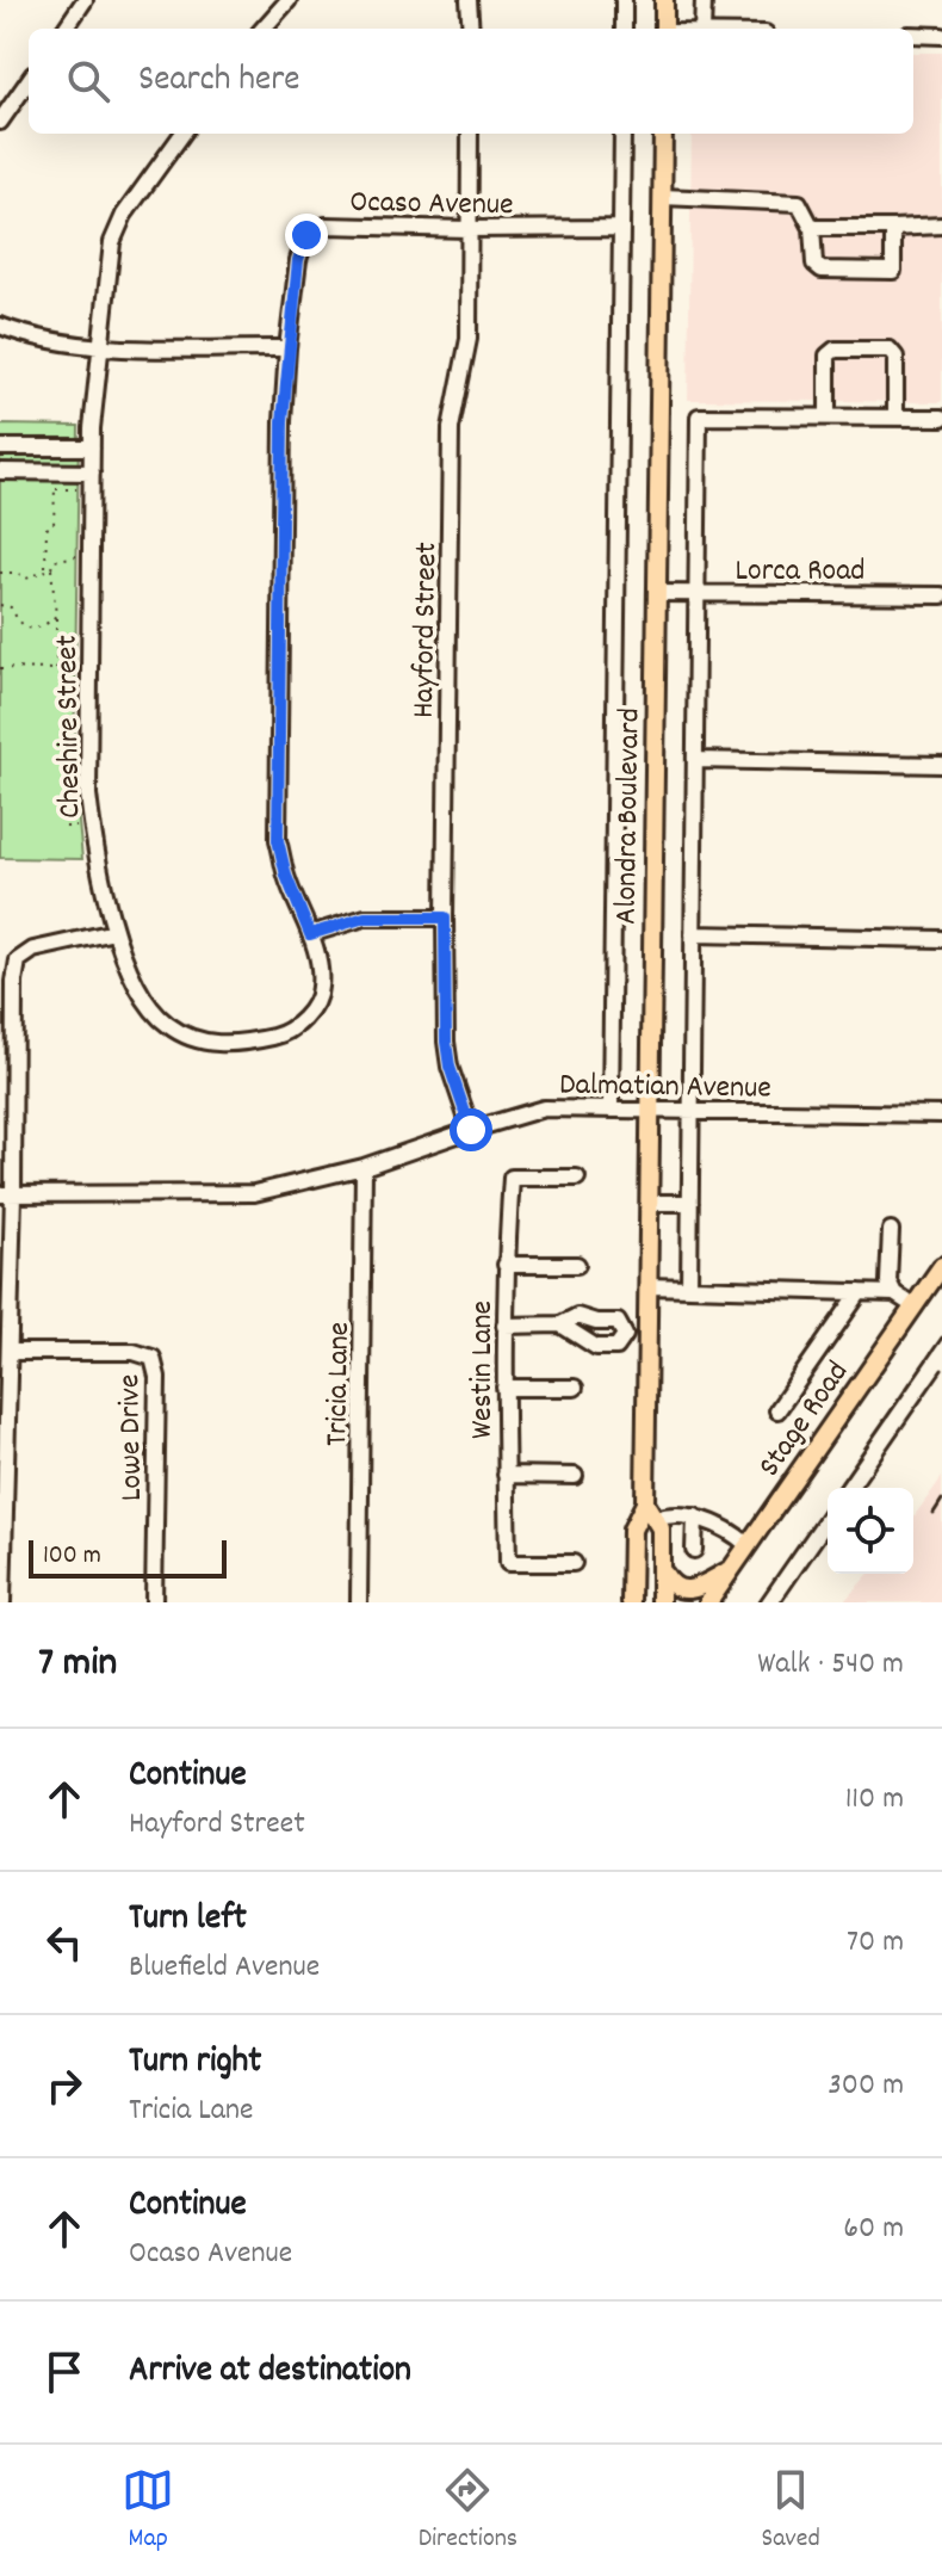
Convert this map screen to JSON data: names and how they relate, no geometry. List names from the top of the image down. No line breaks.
{"streets":{"main road":["Alondra Boulevard","Stage Road"],"street":["Ocaso Avenue","Lorca Road","Hayford Street","Cheshire Street","Dalmatian Avenue","Westin Lane","Tricia Lane","Lowe Drive"]},"crossings":[["Ocaso Avenue","Hayford Street"],["Ocaso Avenue","Alondra Boulevard"],["Lorca Road","Alondra Boulevard"],["Hayford Street","Dalmatian Avenue"],["Alondra Boulevard","Dalmatian Avenue"],["Dalmatian Avenue","Tricia Lane"]],"scale_bar":"100 m","page":{"search":"Search here","scale":"100 m","heading":["7 min","Walk · 540 m"],"list":[["Continue","Hayford Street","110 m"],["Turn left","Bluefield Avenue","70 m"],["Turn right","Tricia Lane","300 m"],["Continue","Ocaso Avenue","60 m"],"Arrive at destination"],"nav":["Map","Directions","Saved"]}}
